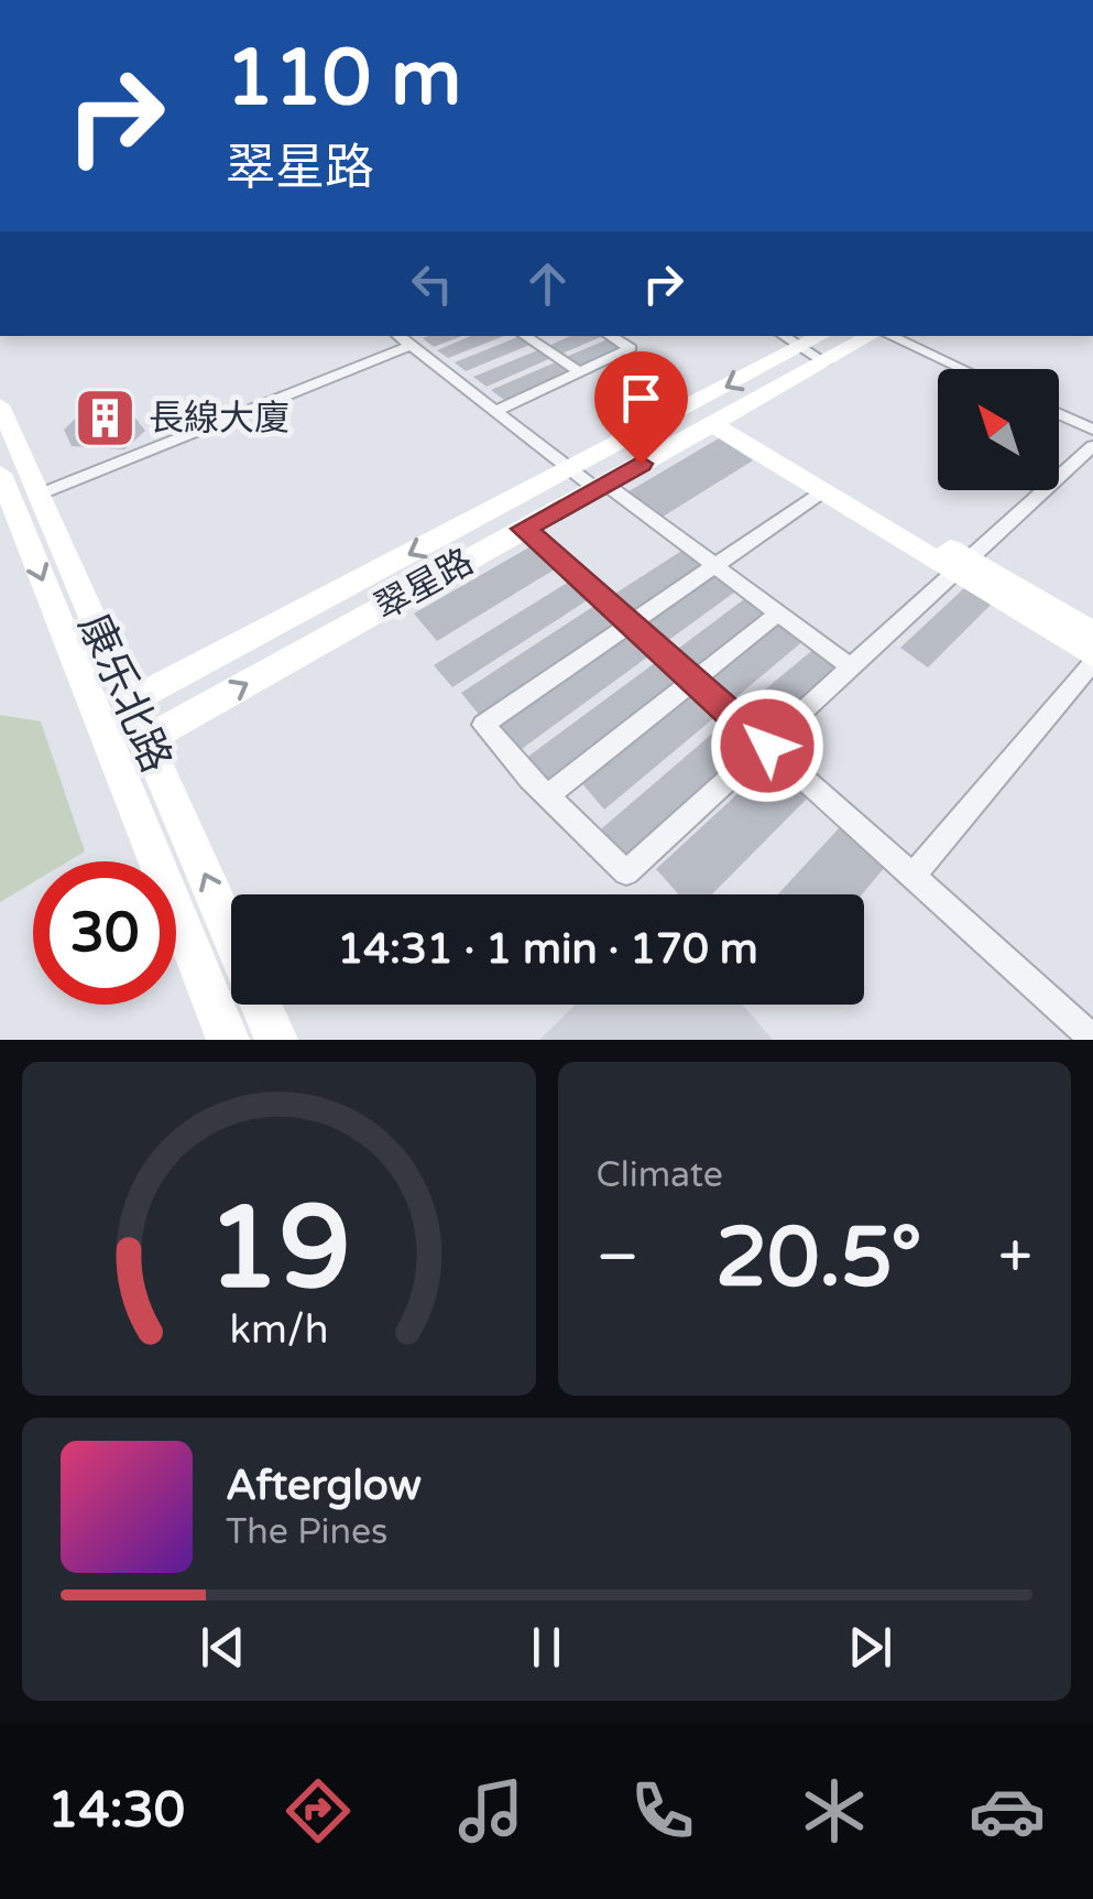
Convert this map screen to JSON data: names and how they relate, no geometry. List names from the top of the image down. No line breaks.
{"streets":{"street":["翠星路","康乐北路"]},"crossings":[["翠星路","康乐北路"]],"places":{"building":["長線大廈"]},"north":"top left","page":{"turn":["110 m","翠星路"],"limit":"30","trip":"14:31 · 1 min · 170 m","tile":"Climate","heat":["−","20.5°","+"],"song":["Afterglow","The Pines"],"tabs":"14:30","gauge":["19","km/h"]}}
